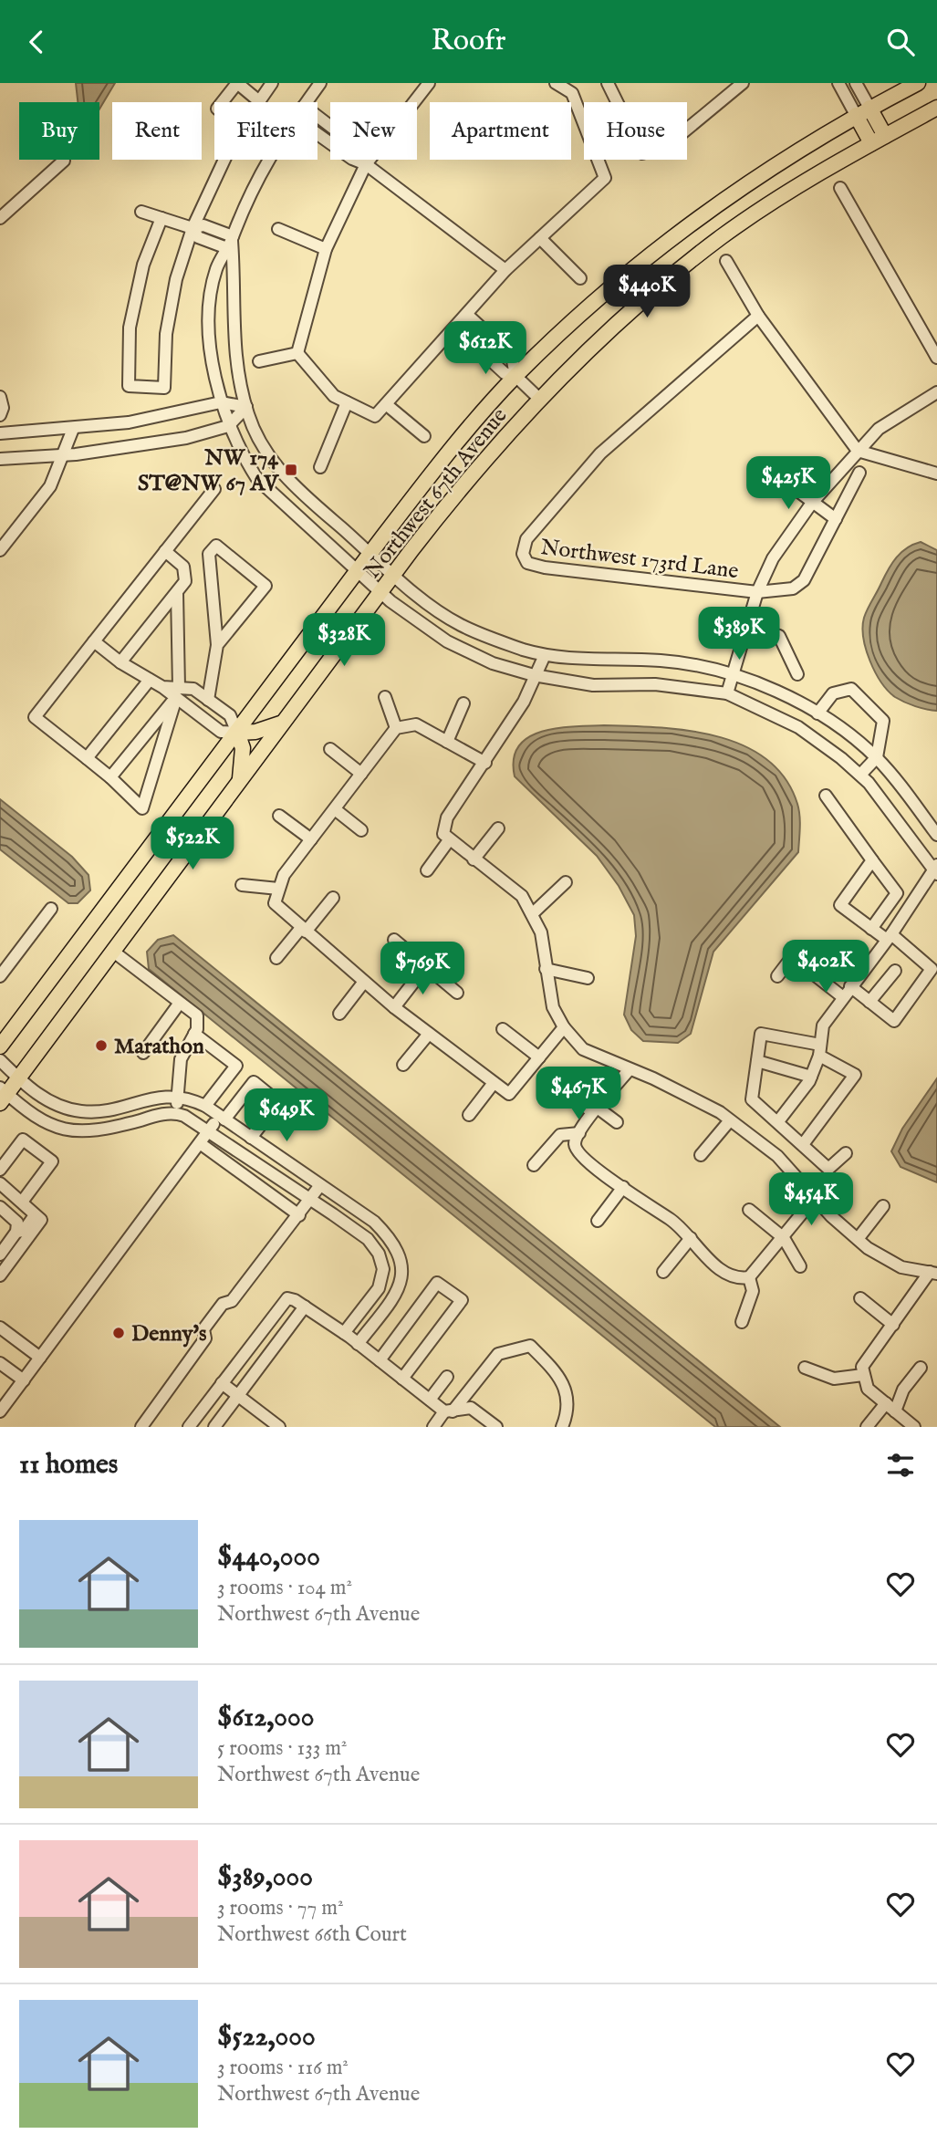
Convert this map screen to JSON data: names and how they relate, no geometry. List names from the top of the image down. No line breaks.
{"streets":{"main road":["Northwest 67th Avenue"],"street":["Northwest 173rd Lane"]},"places":{"transit":["NW 174 ST@NW 67 AV"],"other":["Marathon","Denny's"]},"page":{"header":"Roofr","chip":["Buy","Rent","Filters","New","Apartment","House"],"price":["$440K","$612K","$425K","$389K","$328K","$522K","$402K","$769K","$467K","$649K","$454K"],"heading":"11 homes","list":[{"name":"$440,000","note":"3 rooms · 104 m² · Northwest 67th Avenue"},{"name":"$612,000","note":"5 rooms · 133 m² · Northwest 67th Avenue"},{"name":"$389,000","note":"3 rooms · 77 m² · Northwest 66th Court"},{"name":"$522,000","note":"3 rooms · 116 m² · Northwest 67th Avenue"}]}}
